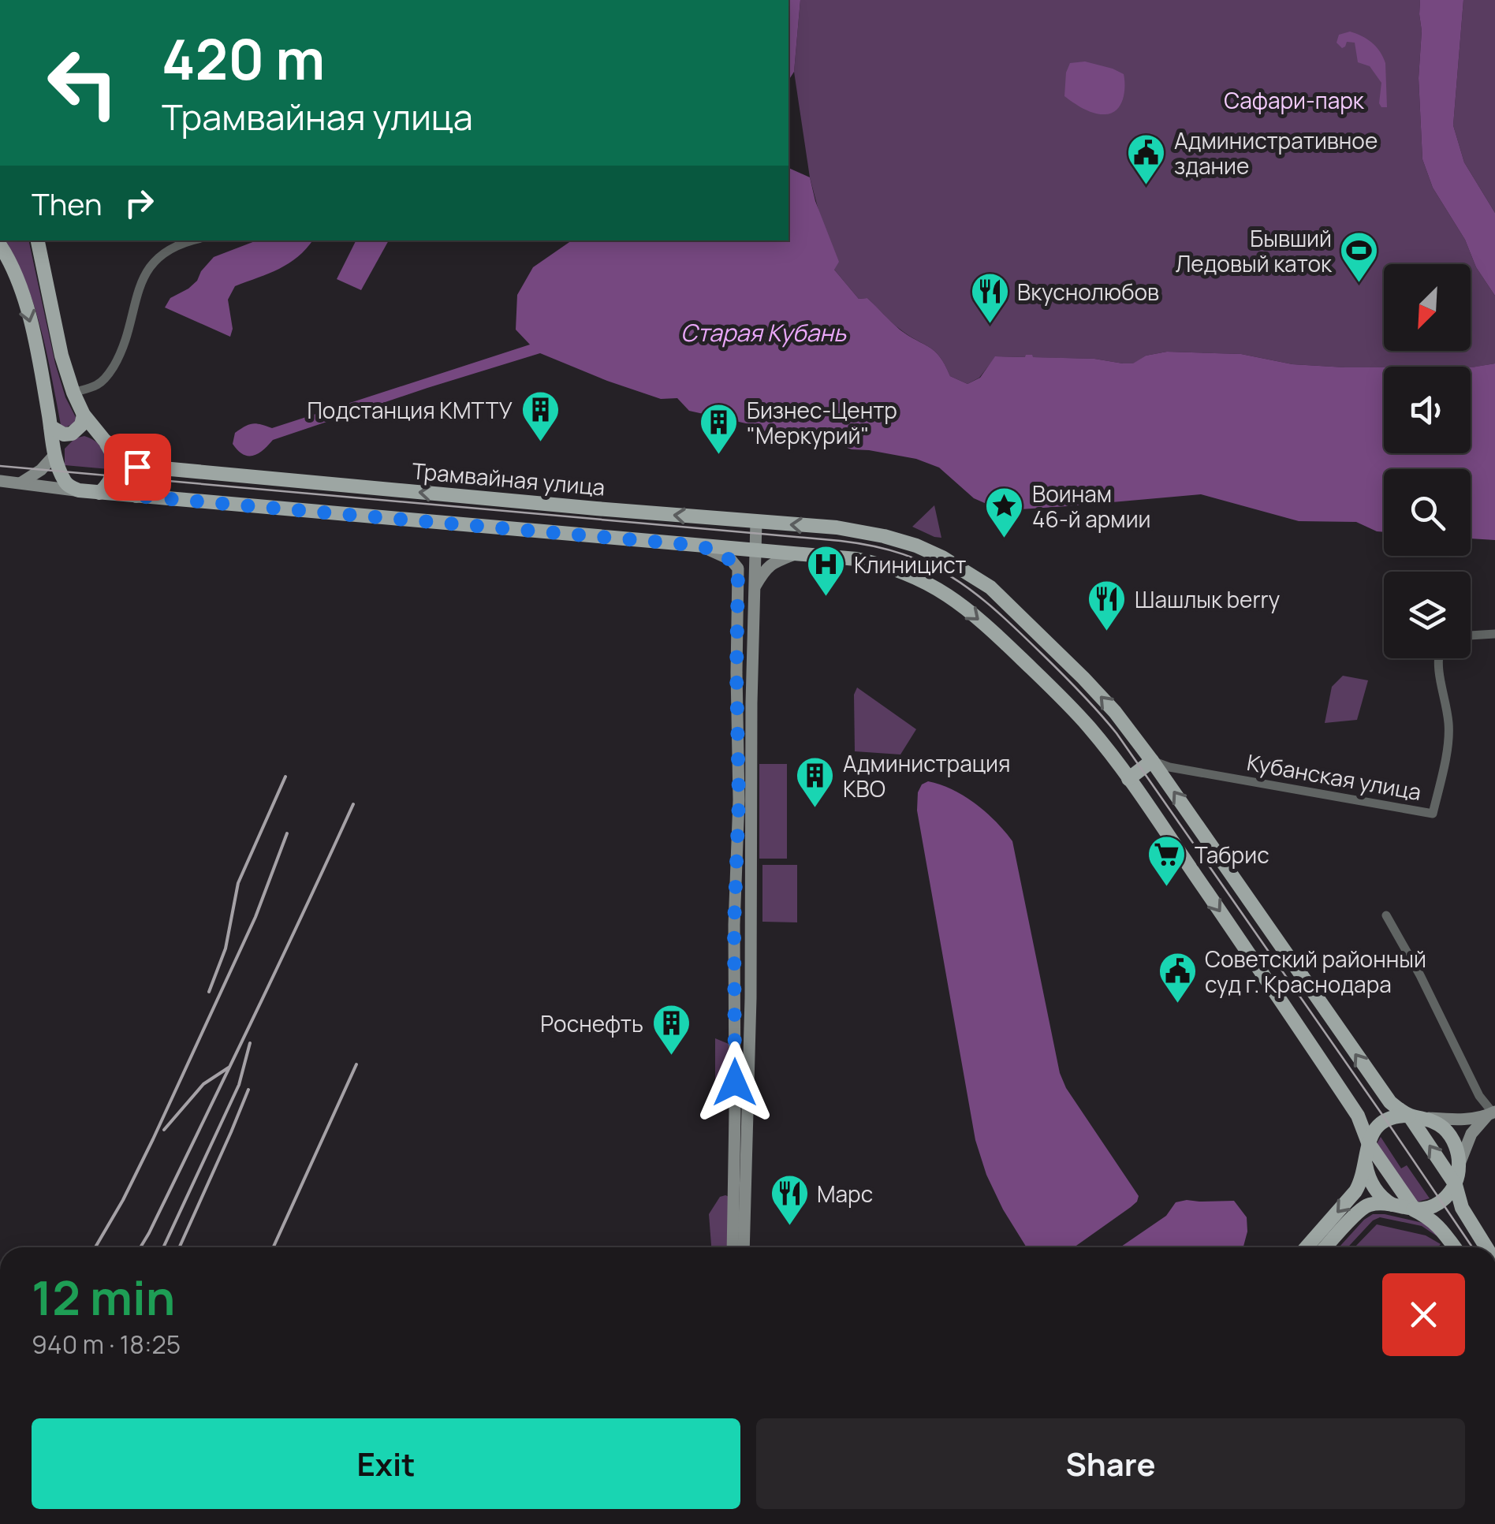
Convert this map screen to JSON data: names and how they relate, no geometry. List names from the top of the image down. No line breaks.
{"streets":{"main road":["Трамвайная улица"],"street":["Кубанская улица"]},"crossings":[["Трамвайная улица","Кубанская улица"]],"water":["Старая Кубань"],"parks":["Сафари-парк"],"places":{"public building":["Административное здание","Советский районный суд г. Краснодара"],"sports":["Бывший Ледовый каток"],"restaurant":["Вкуснолюбов","Шашлык berry","Марс"],"building":["Подстанция КМТТУ","Бизнес-Центр \"Меркурий\"","Администрация КВО","Роснефть"],"place":["Воинам 46-й армии"],"hospital":["Клиницист"],"supermarket":["Табрис"]},"north":"bottom left","page":{"turn":["420 m","Трамвайная улица"],"then":"Then","heading":["12 min","940 m · 18:25"],"buttons":["Exit","Share"]}}
